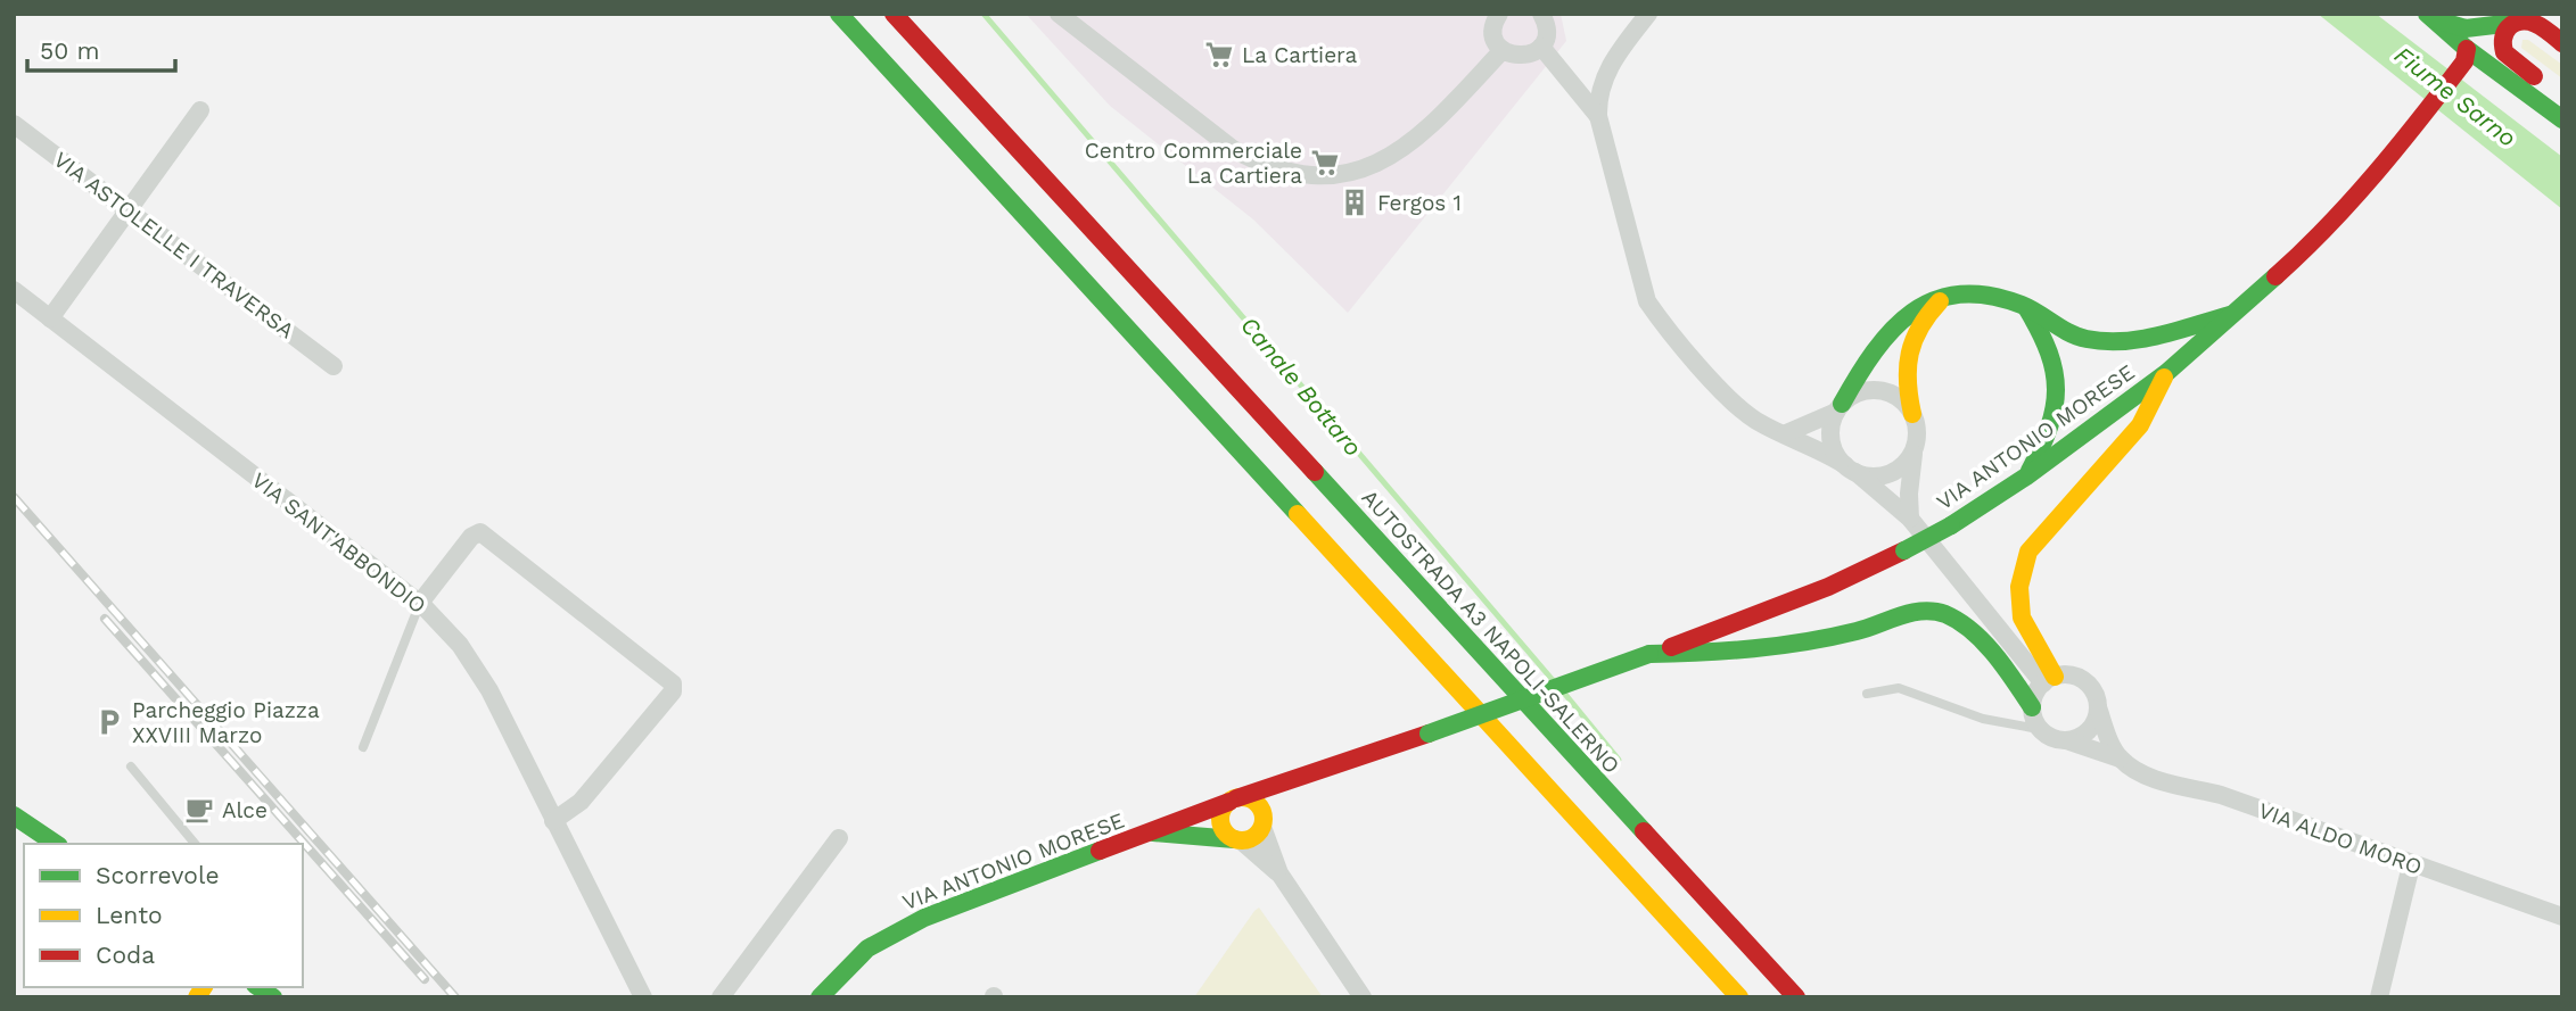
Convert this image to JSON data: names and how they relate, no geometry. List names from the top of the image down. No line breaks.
{"streets":{"main road":["VIA ANTONIO MORESE","AUTOSTRADA A3 NAPOLI-SALERNO"],"street":["VIA ASTOLELLE I TRAVERSA","VIA SANT'ABBONDIO","VIA ALDO MORO"]},"water":["Fiume Sarno","Canale Bottaro"],"places":{"supermarket":["La Cartiera","Centro Commerciale La Cartiera"],"building":["Fergos 1"],"parking":["Parcheggio Piazza XXVIII Marzo"],"cafe":["Alce"]},"legend":["Scorrevole","Lento","Coda"],"scale_bar":"50 m"}
